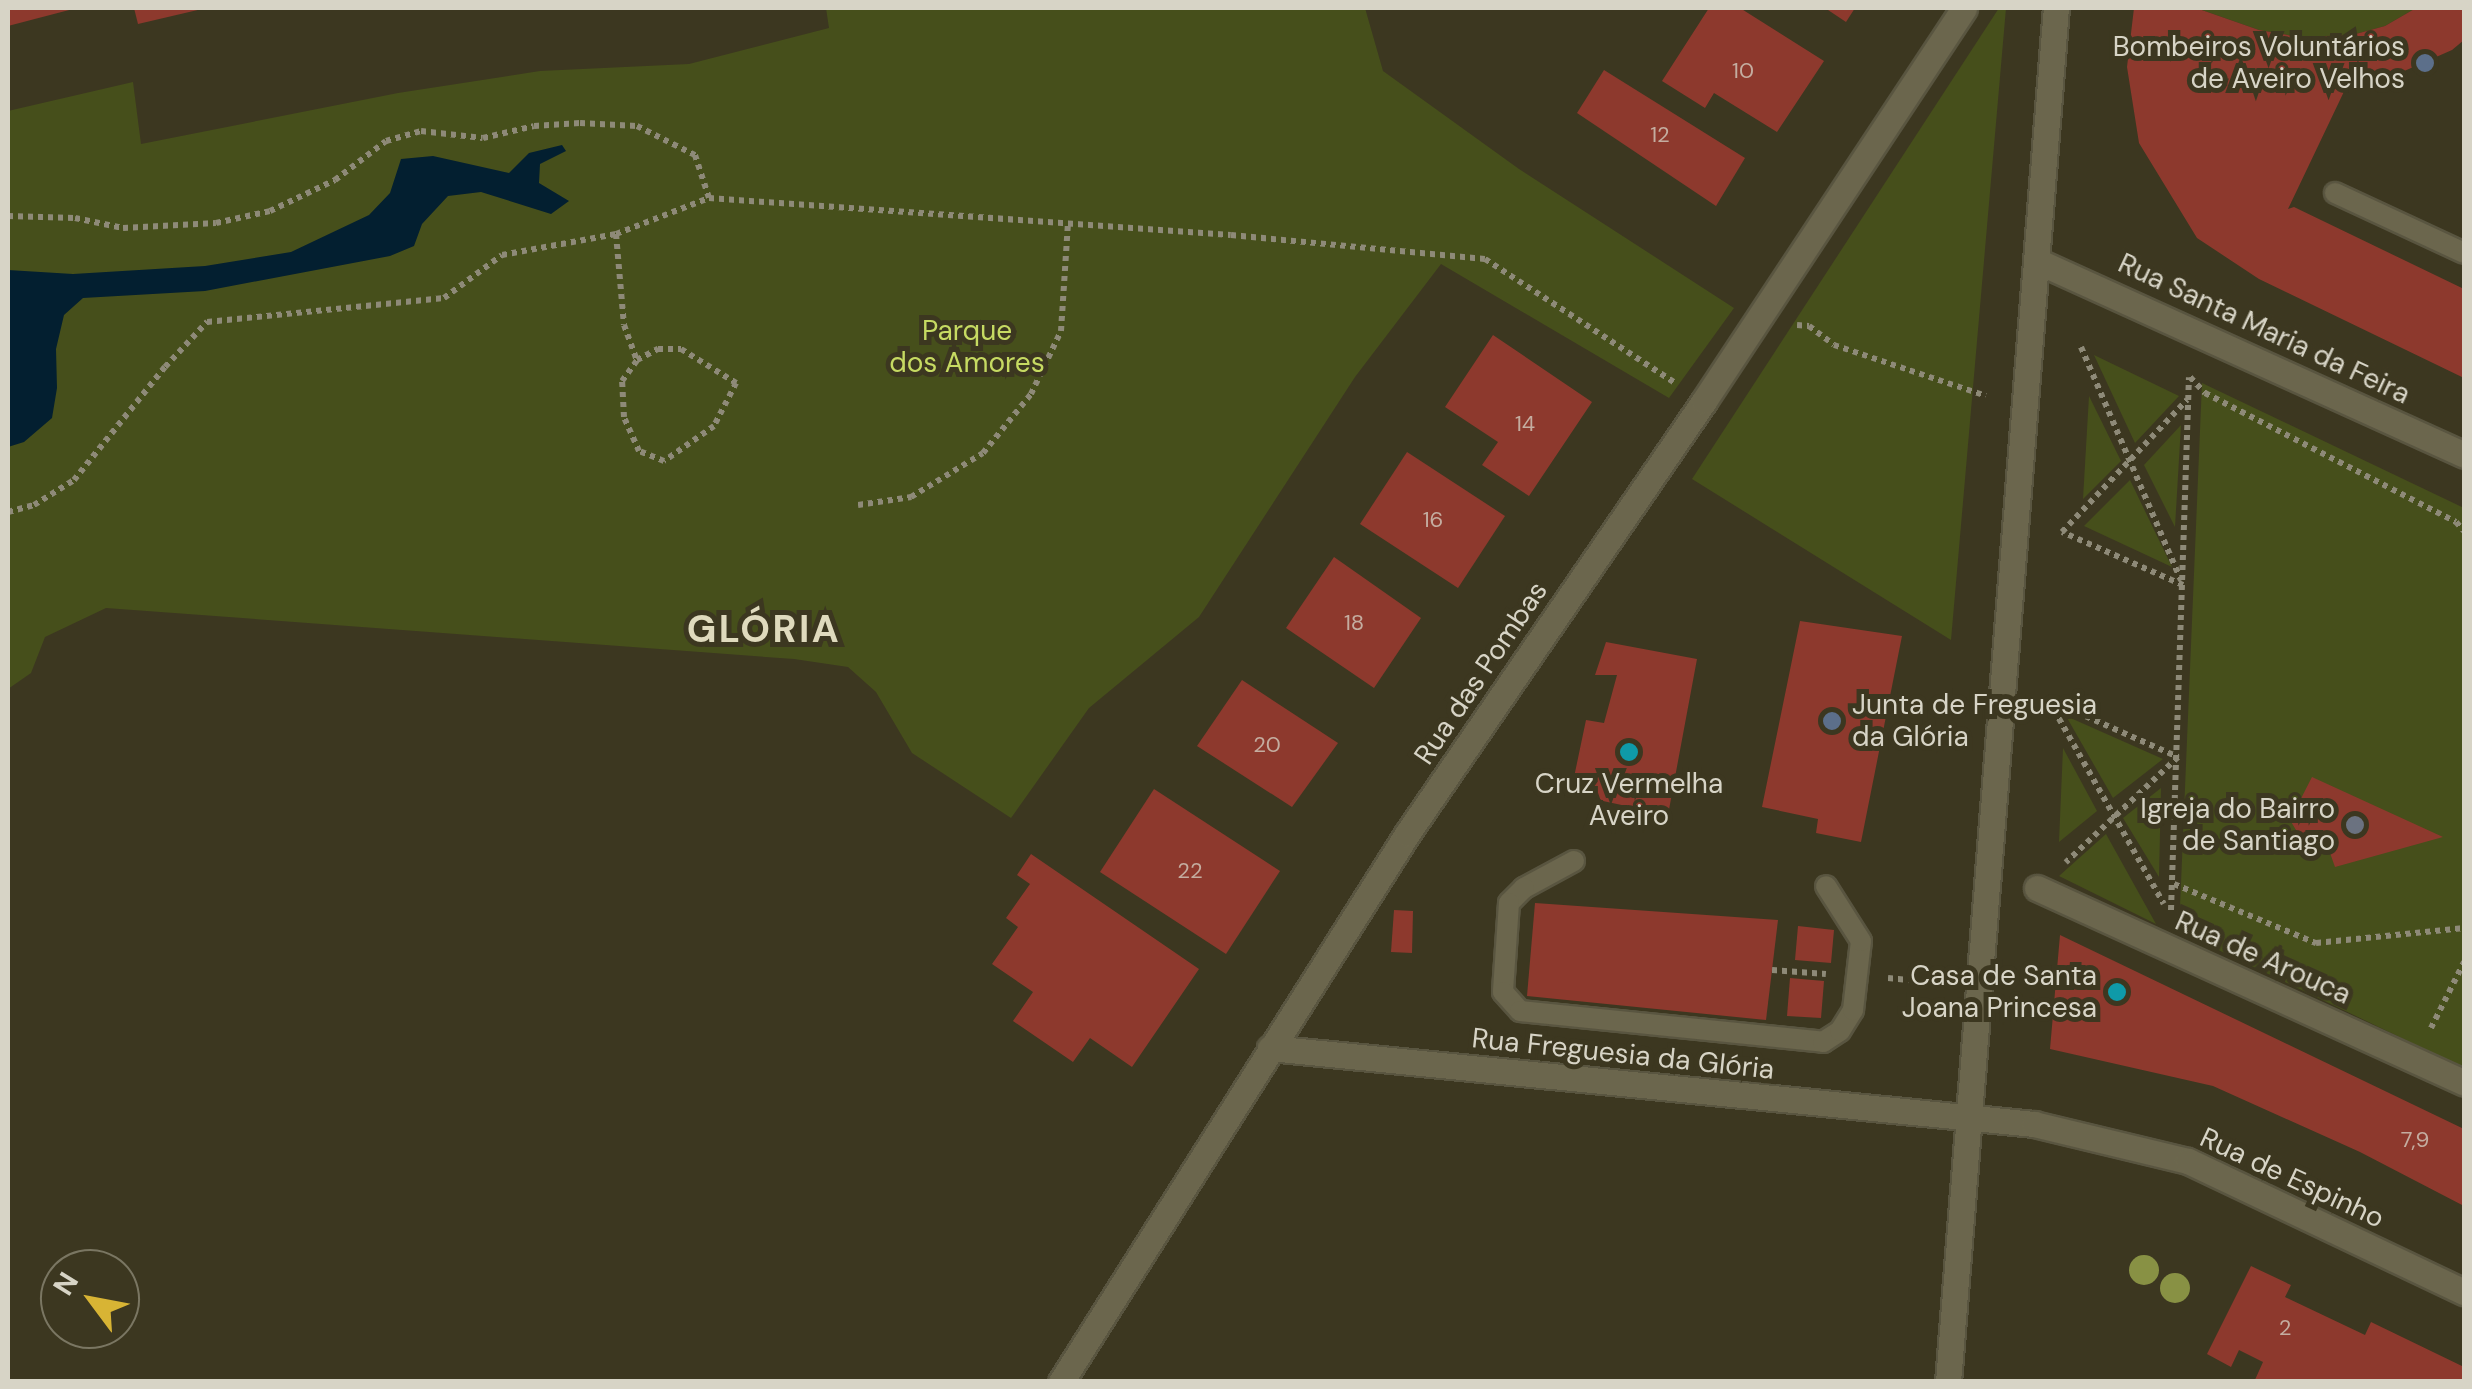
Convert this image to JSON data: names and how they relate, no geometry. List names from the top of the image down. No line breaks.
{"streets":{"street":["Rua Santa Maria da Feira","Rua das Pombas","Rua de Arouca","Rua Freguesia da Glória","Rua de Espinho"]},"crossings":[["Rua das Pombas","Rua Freguesia da Glória"],["Rua Freguesia da Glória","Rua de Espinho"]],"districts":["GLÓRIA"],"parks":["Parque dos Amores"],"places":["Bombeiros Voluntários de Aveiro Velhos","Junta de Freguesia da Glória","Cruz Vermelha Aveiro","Igreja do Bairro de Santiago","Casa de Santa Joana Princesa"],"house_numbers":["10","12","14","16","18","20","22","7,9","2"],"north":"top left"}
